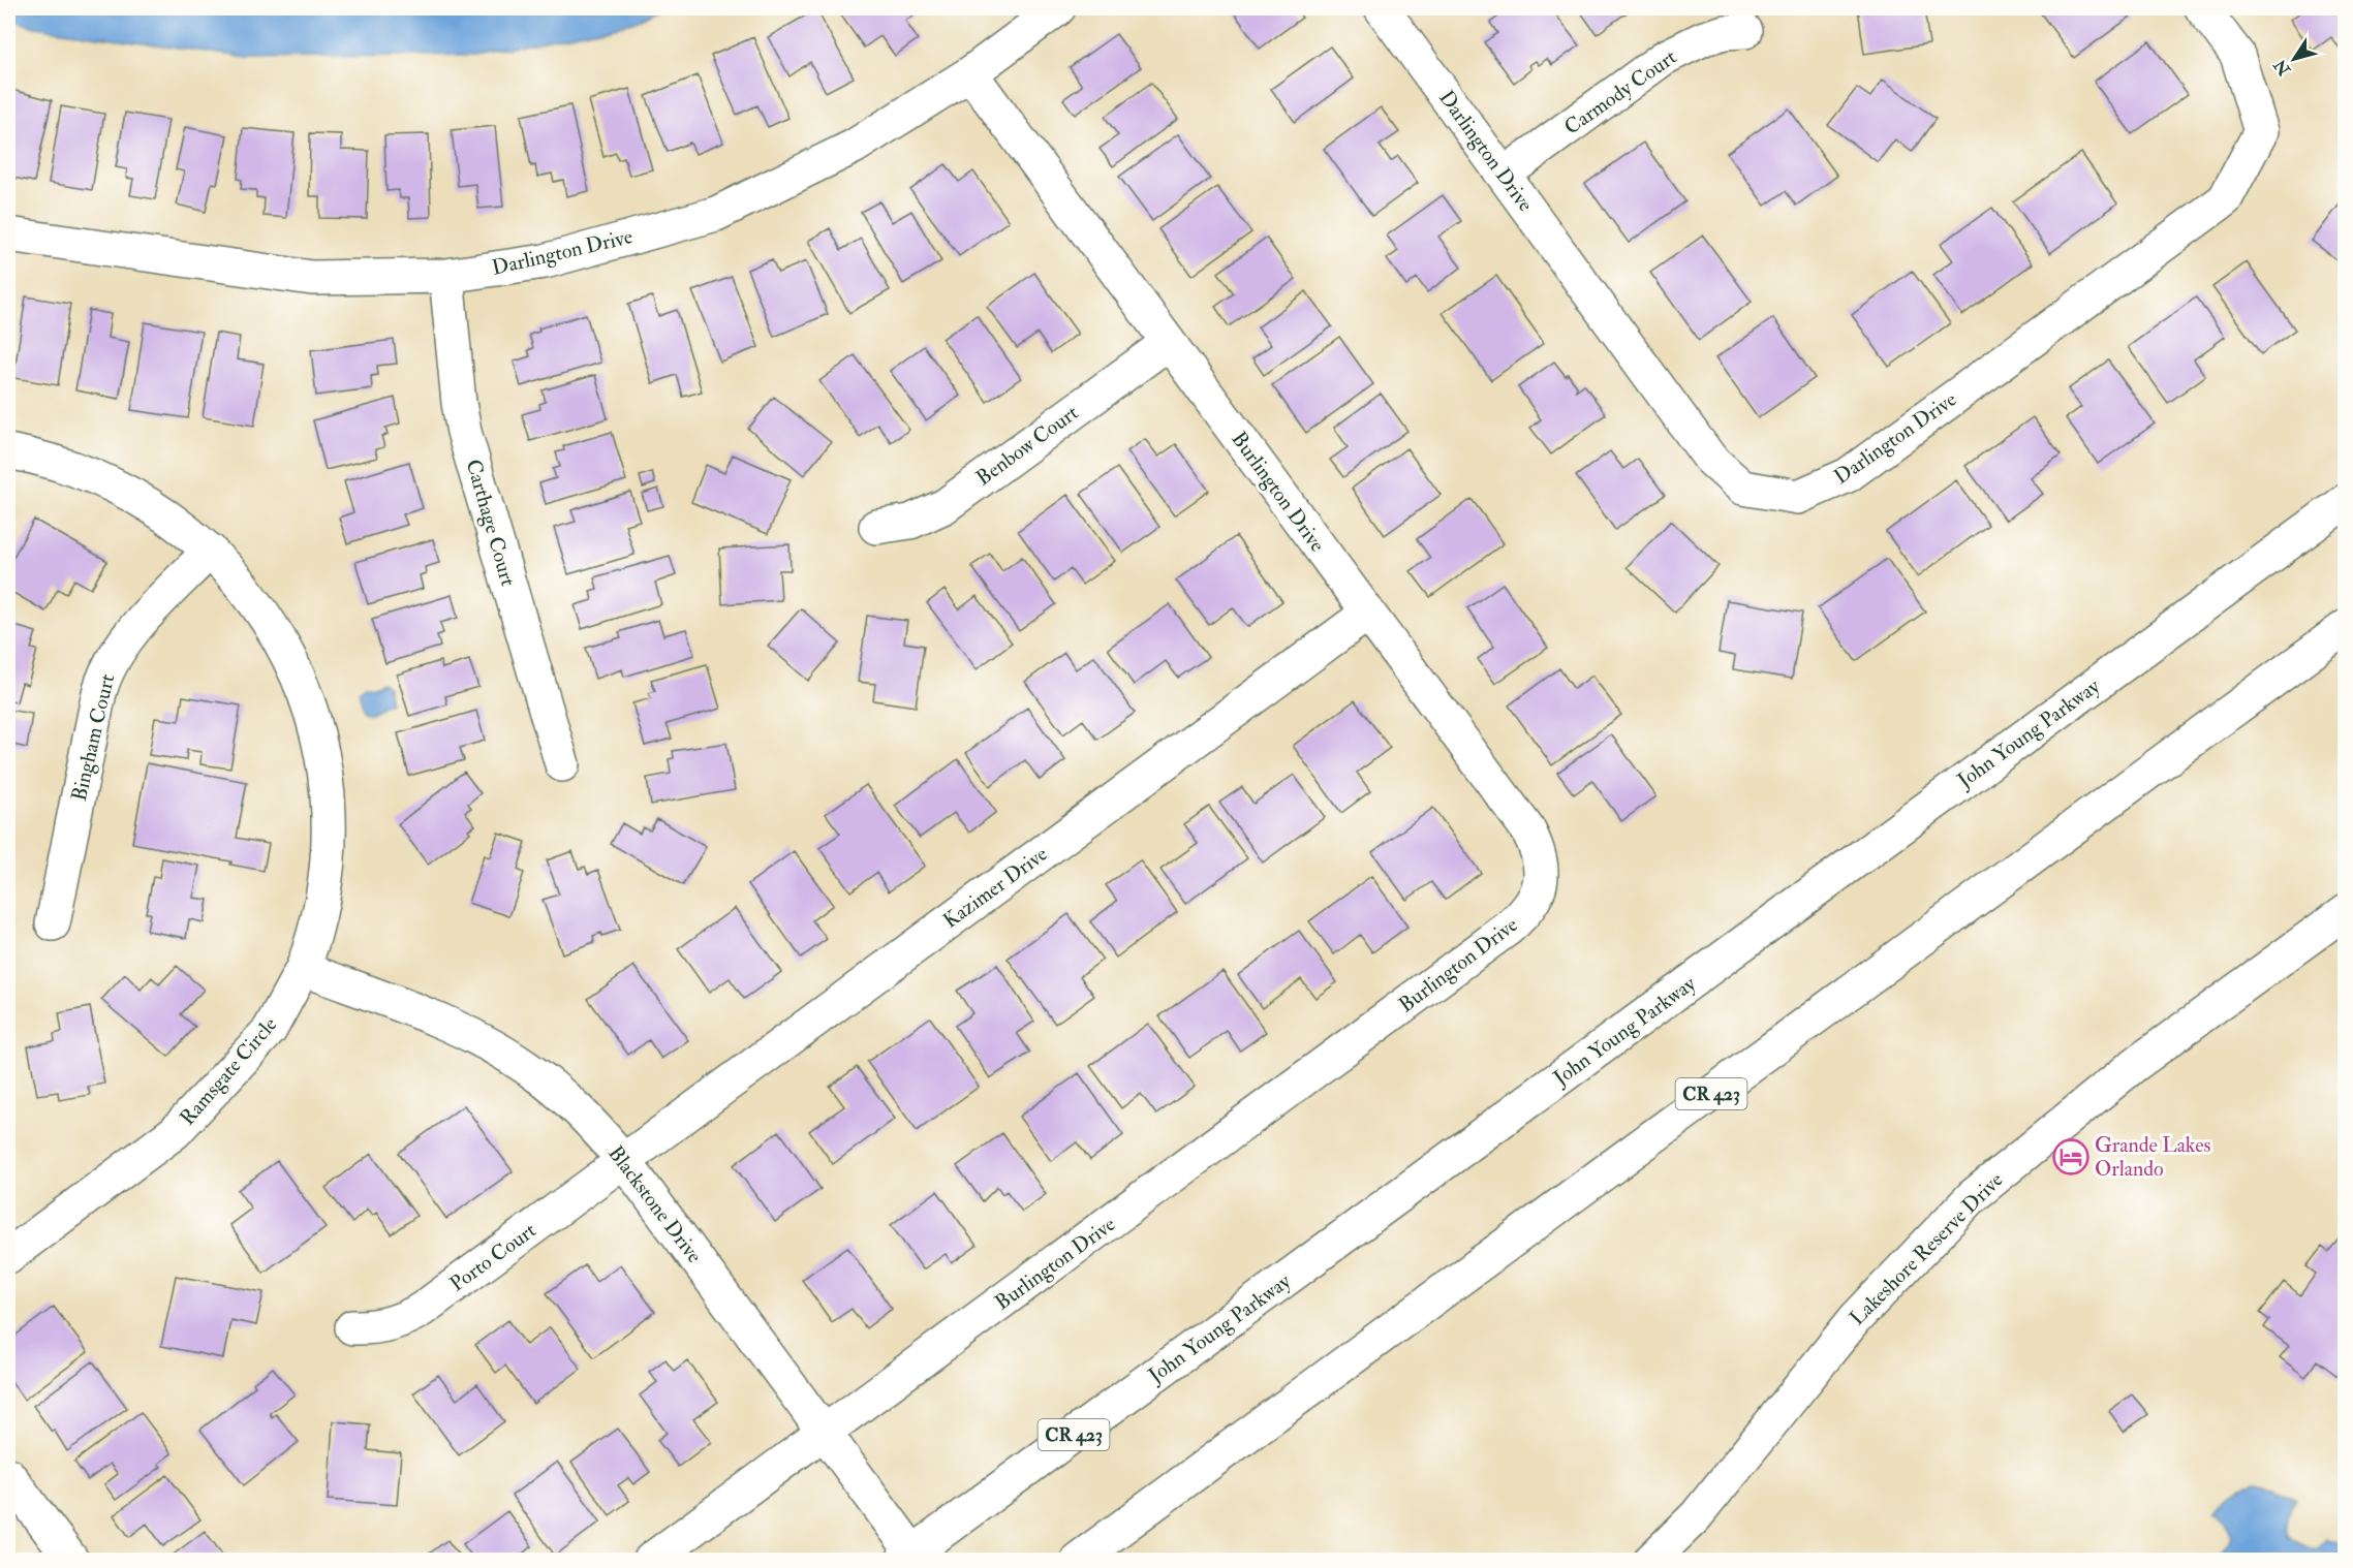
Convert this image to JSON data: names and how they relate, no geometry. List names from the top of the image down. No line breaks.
{"streets":{"main road":["Carmody Court","Darlington Drive","Benbow Court","Burlington Drive","Carthage Court","John Young Parkway","Bingham Court","Kazimer Drive","Ramsgate Circle","CR 423","Blackstone Drive","Lakeshore Reserve Drive","Porto Court"]},"crossings":[["Carmody Court","Darlington Drive"],["Darlington Drive","Burlington Drive"],["Darlington Drive","Carthage Court"],["Benbow Court","Burlington Drive"],["Burlington Drive","Kazimer Drive"],["Burlington Drive","Blackstone Drive"],["John Young Parkway","Blackstone Drive"],["Bingham Court","Ramsgate Circle"],["Kazimer Drive","Blackstone Drive"],["Kazimer Drive","Porto Court"],["Ramsgate Circle","Blackstone Drive"],["Blackstone Drive","Porto Court"]],"places":{"hotel":["Grande Lakes Orlando"]},"north":"bottom left"}
